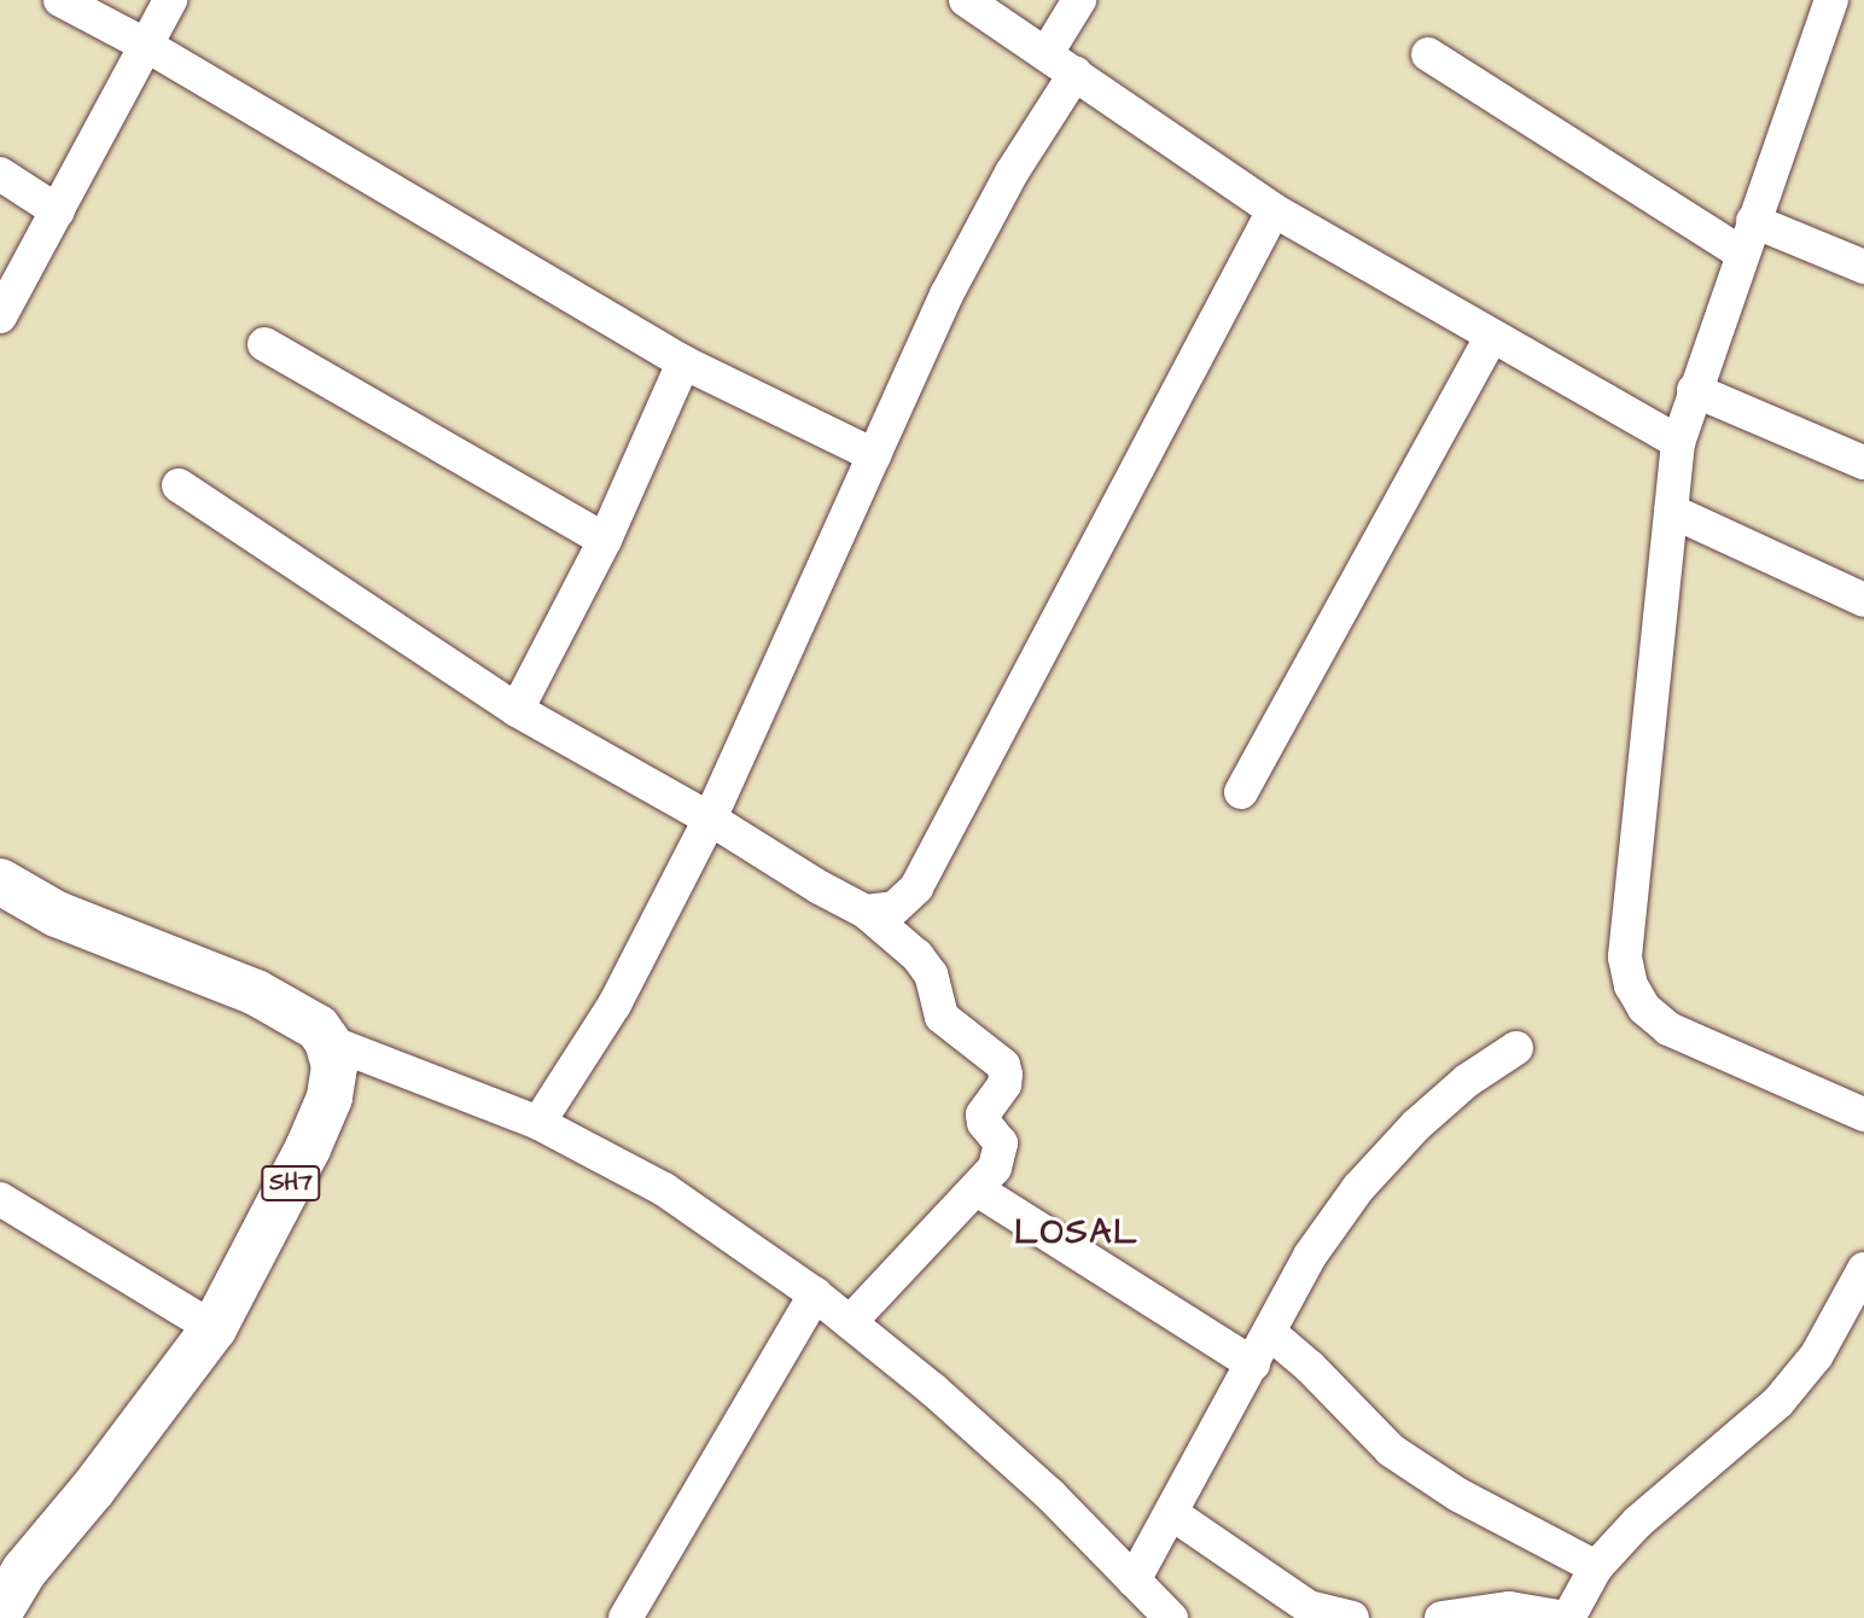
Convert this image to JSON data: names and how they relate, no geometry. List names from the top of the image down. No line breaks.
{"streets":{"main road":["SH7"]},"districts":["LOSAL"]}
